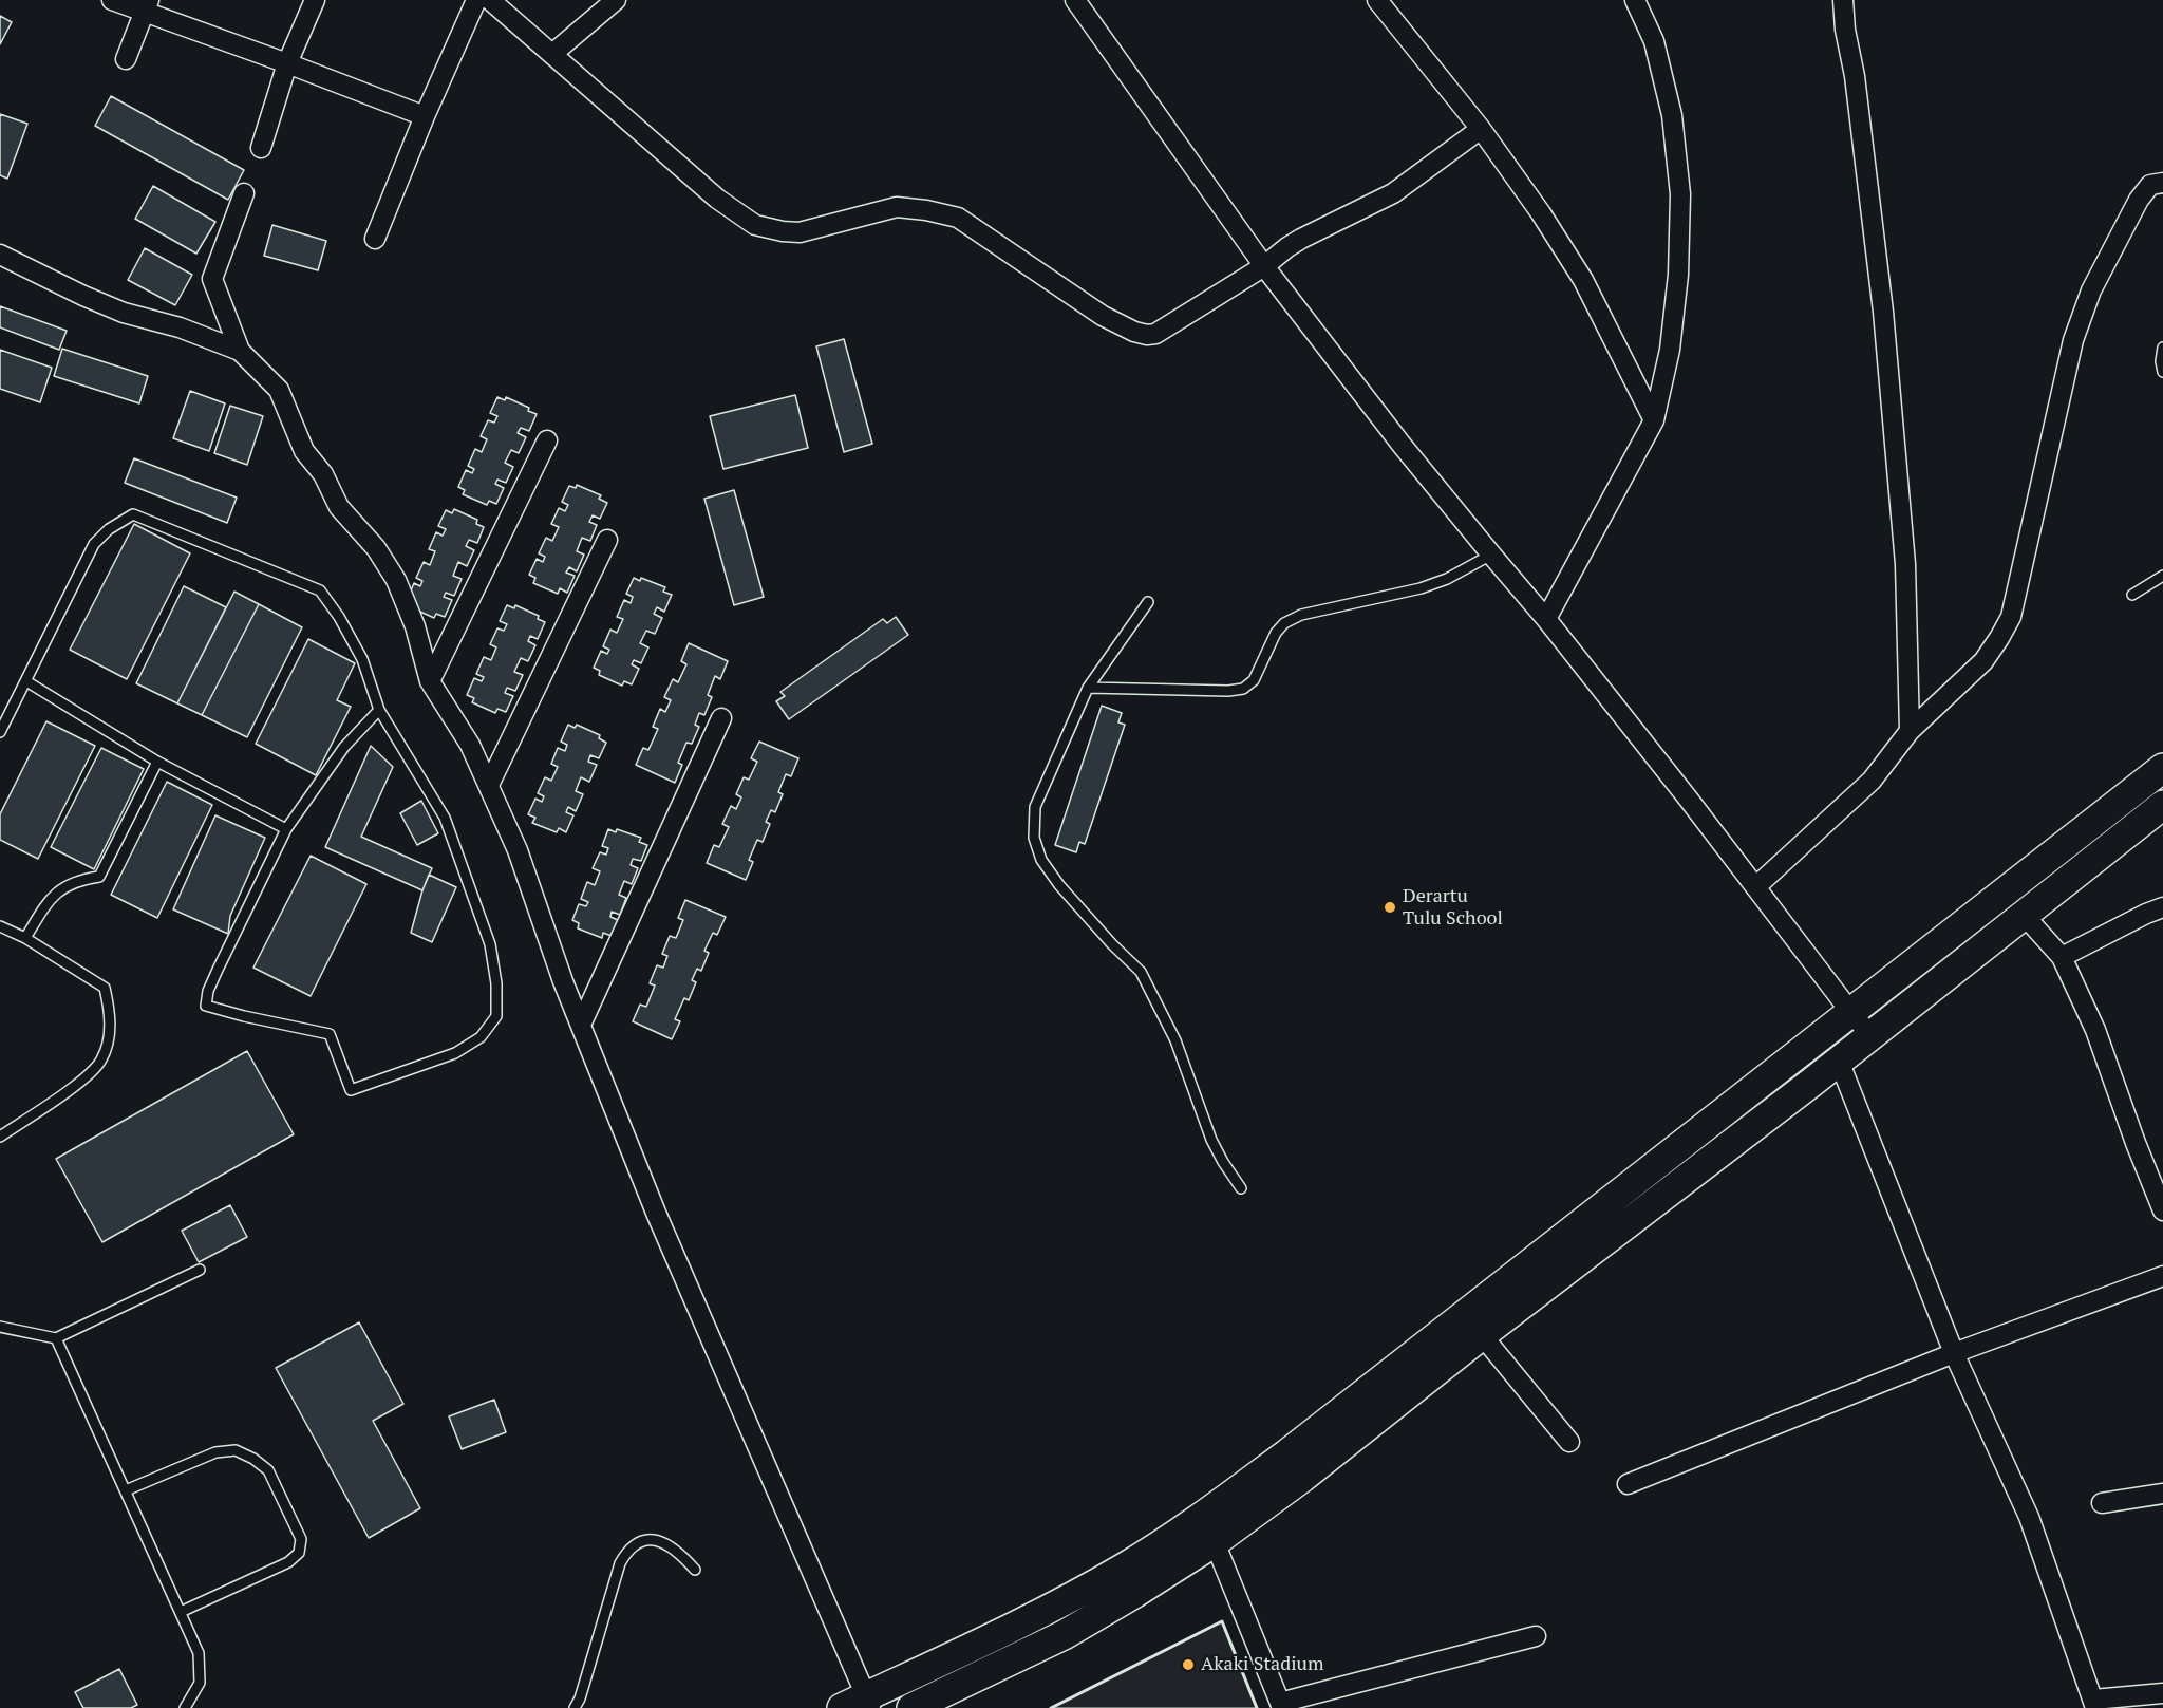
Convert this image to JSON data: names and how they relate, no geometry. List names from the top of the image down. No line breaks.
{"places":["Derartu Tulu School","Akaki Stadium"]}
